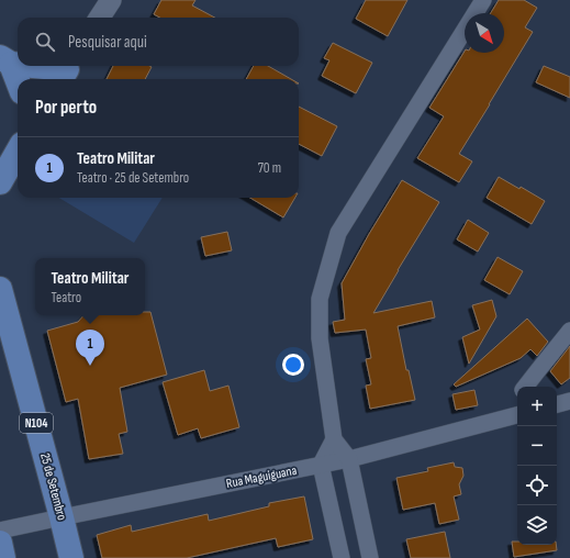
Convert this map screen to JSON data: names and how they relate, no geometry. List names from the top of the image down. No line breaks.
{"streets":{"main road":["N104","25 de Setembro"],"street":["Rua Maguiguana"]},"crossings":[["Rua Maguiguana","25 de Setembro"]],"north":"bottom right","page":{"search":"Pesquisar aqui","heading":"Por perto","list":[{"mark":"1","name":"Teatro Militar","note":"Teatro · 25 de Setembro","value":"70 m"}],"popup":["Teatro Militar","Teatro"],"pins":"1","map_buttons":["+","−"]}}
